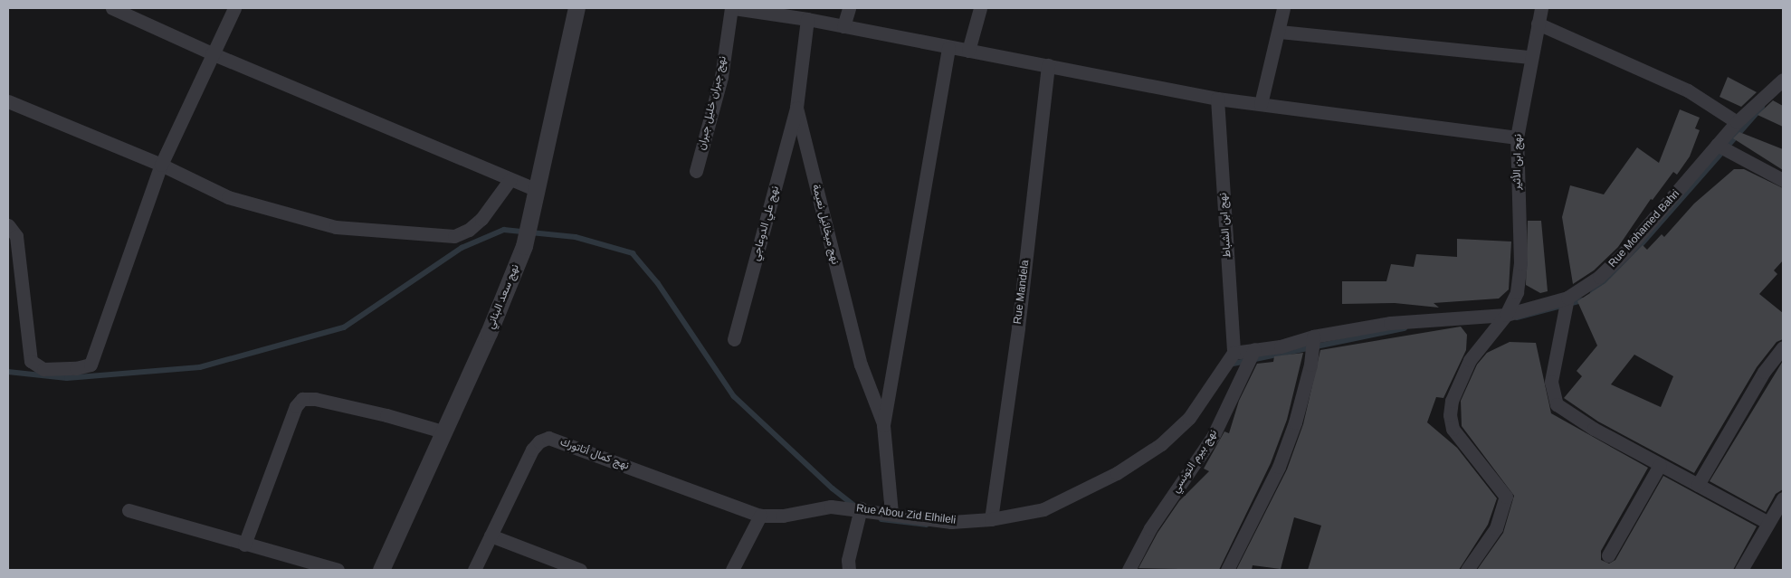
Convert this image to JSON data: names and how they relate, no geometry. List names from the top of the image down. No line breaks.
{"streets":{"street":["نهج جبران خليل جبران","نهج ابن الأثير","نهج علي الدوعاجي","نهج ميخائيل نعيمة","نهج ابن الشباط","Rue Mohamed Bahri","Rue Mandela","نهج سعد البناني","نهج كمال أتاتورك","نهج بيرم التونسي","Rue Abou Zid Elhileli"]},"crossings":[["نهج ابن الأثير","Rue Mohamed Bahri"],["نهج علي الدوعاجي","نهج ميخائيل نعيمة"],["نهج ابن الشباط","Rue Mohamed Bahri"],["نهج ابن الشباط","Rue Abou Zid Elhileli"],["Rue Mohamed Bahri","نهج بيرم التونسي"],["Rue Mohamed Bahri","Rue Abou Zid Elhileli"],["Rue Mandela","Rue Abou Zid Elhileli"],["نهج كمال أتاتورك","Rue Abou Zid Elhileli"]]}
